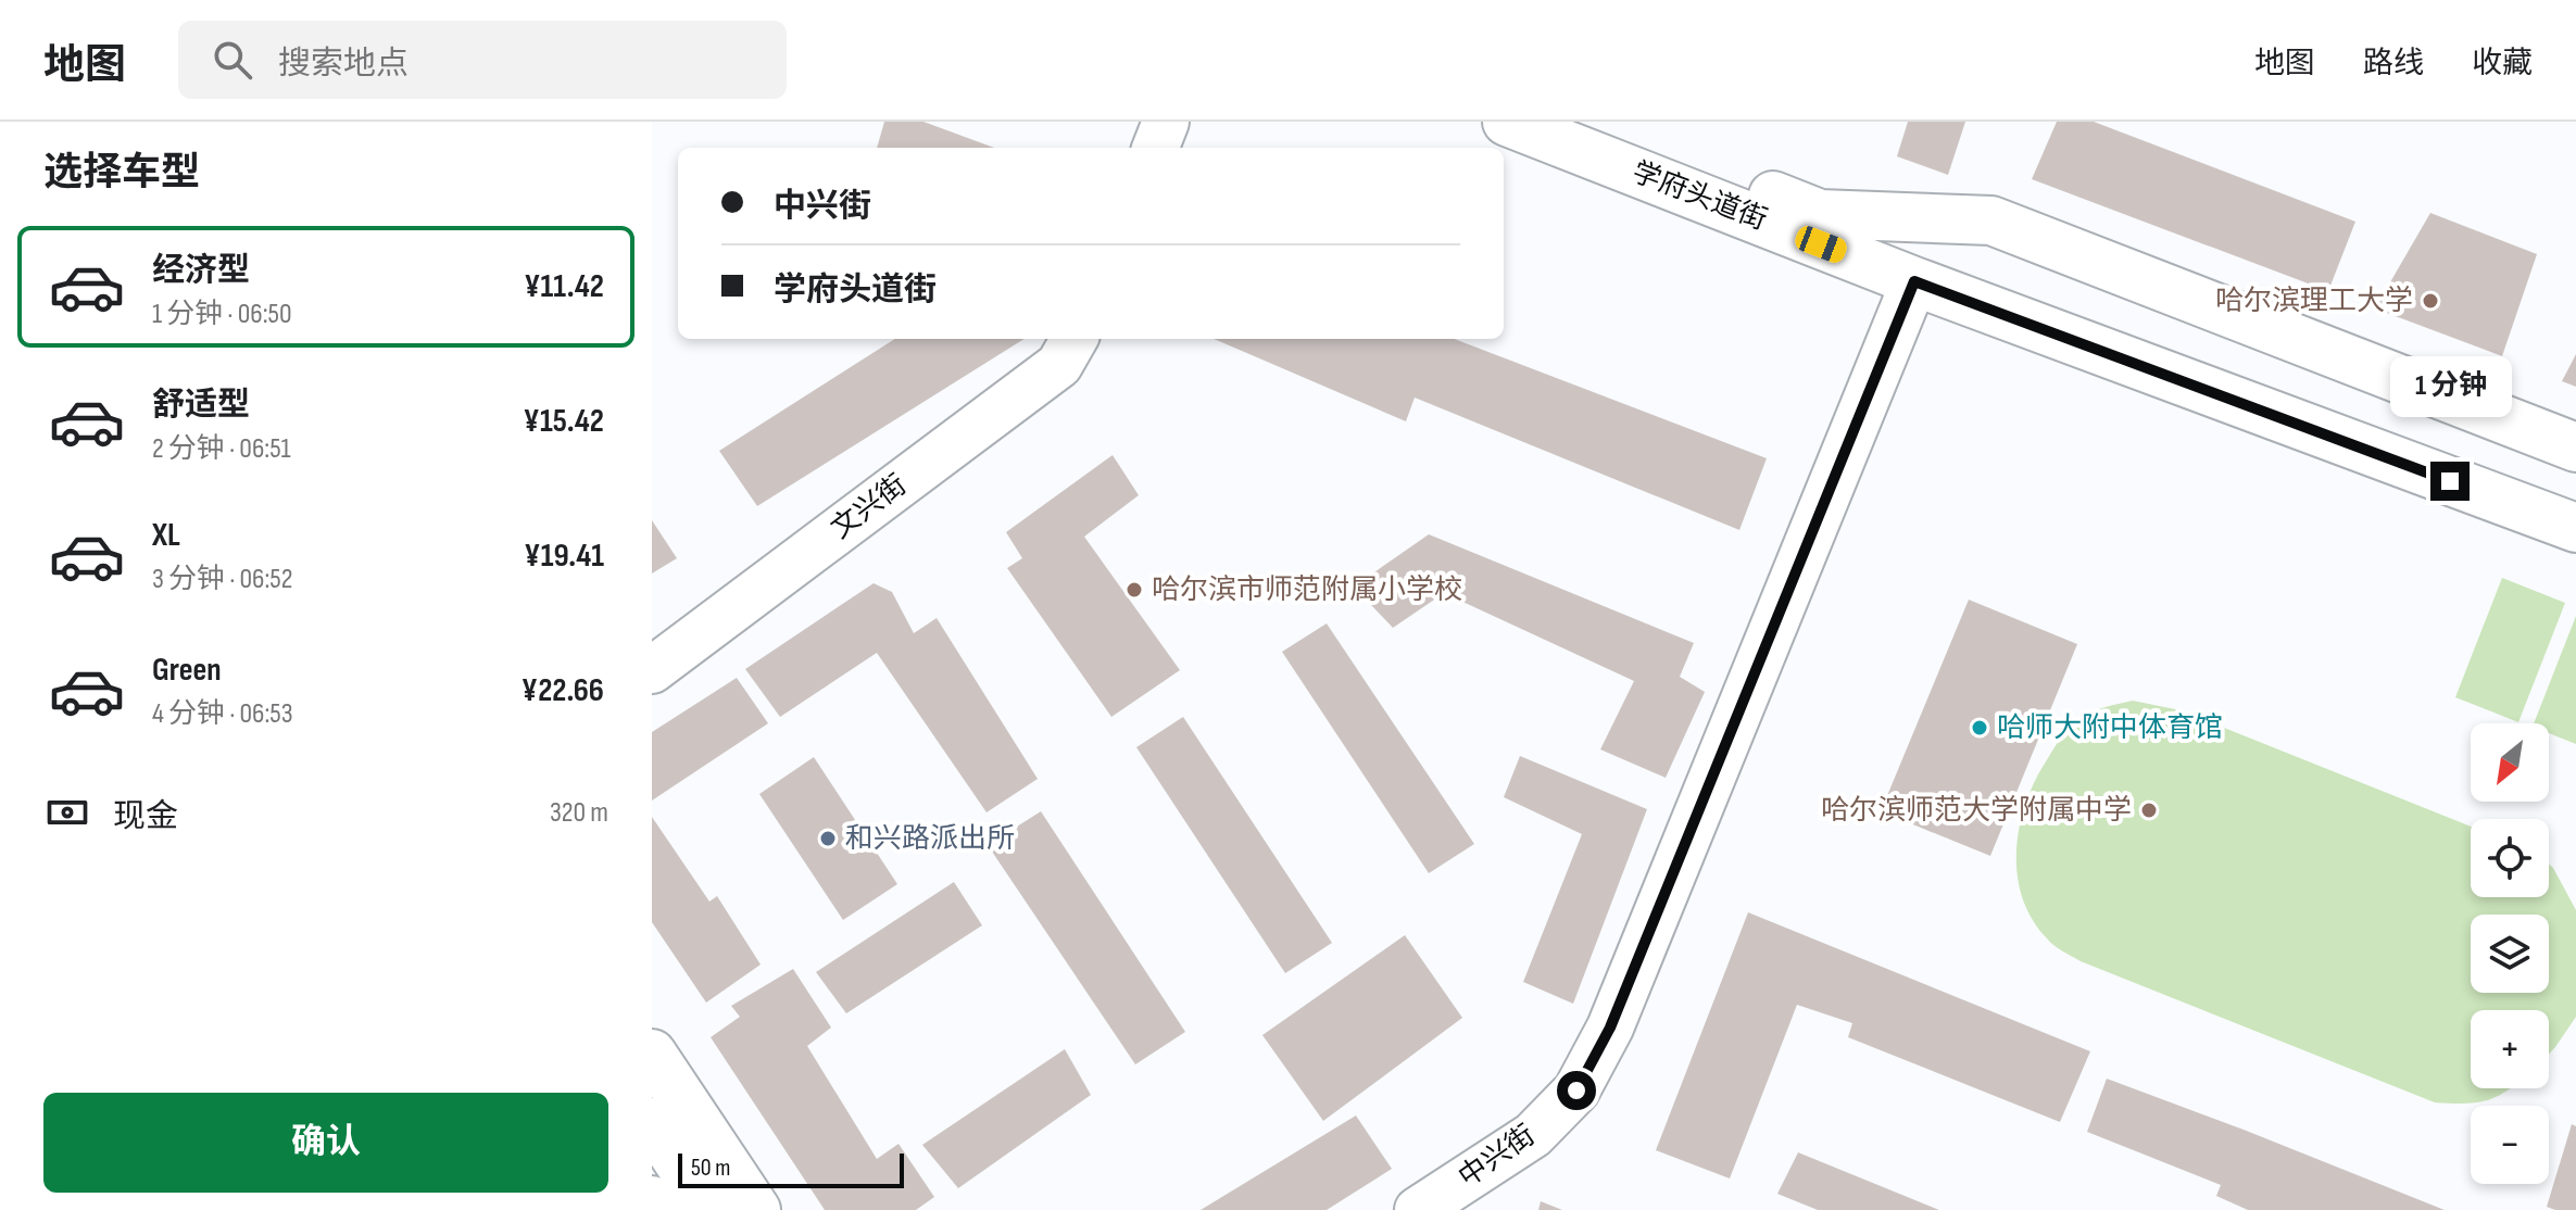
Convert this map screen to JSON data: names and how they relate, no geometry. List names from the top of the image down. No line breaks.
{"streets":{"main road":["学府头道街"],"street":["文兴街","中兴街"]},"crossings":[["学府头道街","中兴街"]],"places":["哈尔滨理工大学","哈尔滨市师范附属小学校","哈师大附中体育馆","哈尔滨师范大学附属中学","和兴路派出所"],"scale_bar":"50 m","north":"bottom left","page":{"header":"地图","search":"搜索地点","nav":["地图","路线","收藏"],"heading":"选择车型","banner":["中兴街","学府头道街"],"list":[{"name":"经济型","note":"1 分钟 · 06:50","value":"¥11.42"},{"name":"舒适型","note":"2 分钟 · 06:51","value":"¥15.42"},{"name":"XL","note":"3 分钟 · 06:52","value":"¥19.41"},{"name":"Green","note":"4 分钟 · 06:53","value":"¥22.66"}],"bubble":"1 分钟","map_buttons":["+","−"],"pay":["现金","320 m"],"buttons":"确认","scale":"50 m"}}
